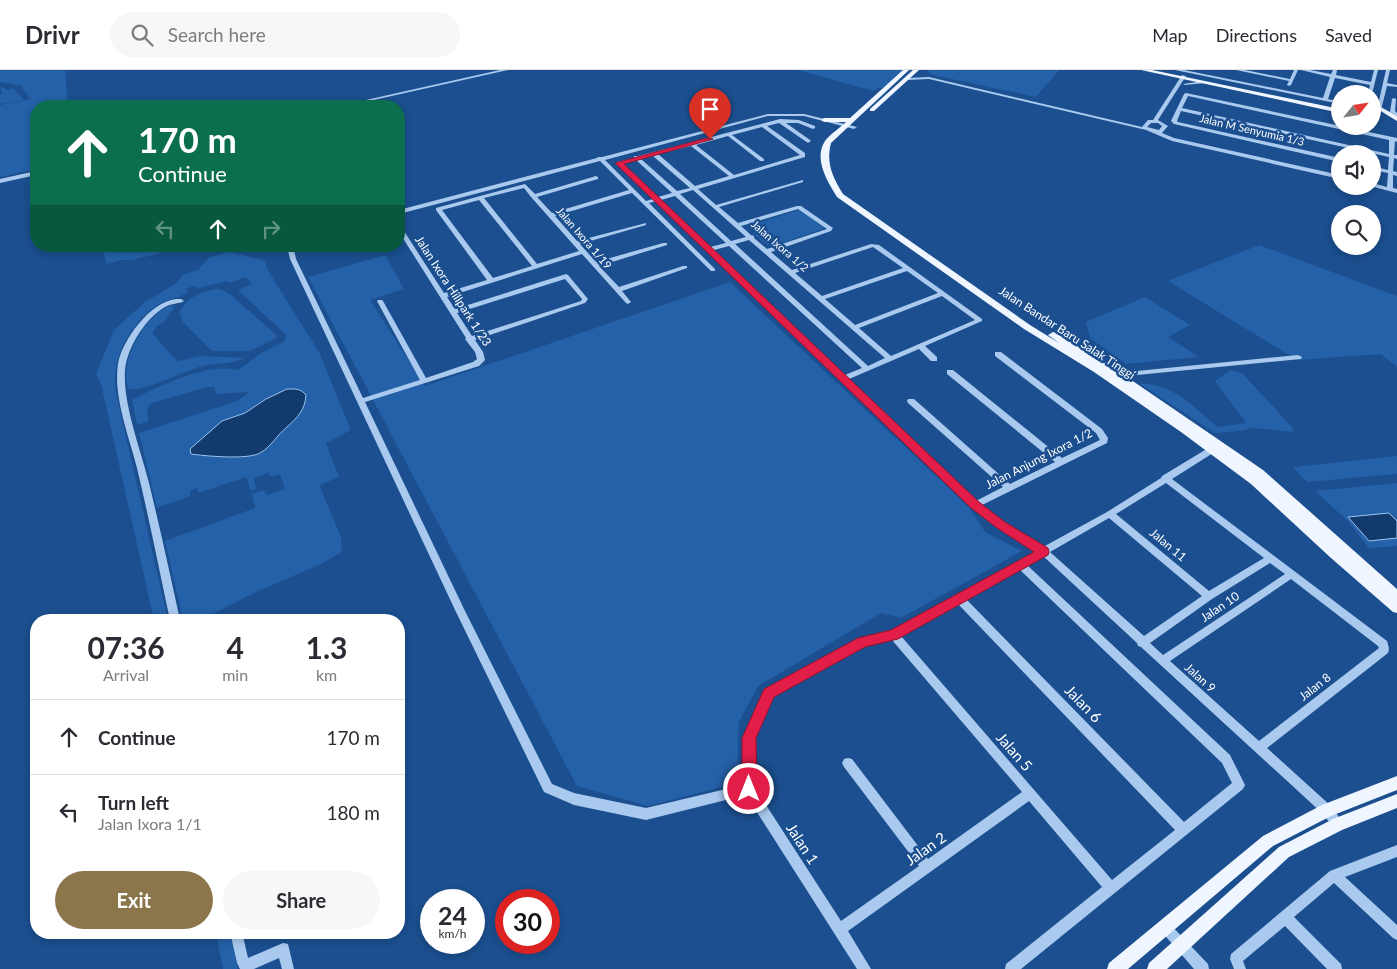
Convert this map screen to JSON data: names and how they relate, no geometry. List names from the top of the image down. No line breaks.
{"streets":{"main road":["Jalan Bandar Baru Salak Tinggi"],"street":["Jalan M Senyumia 1/3","Jalan Ixora 1/19","Jalan Ixora 1/2","Jalan Ixora Hillpark 1/23","Jalan Anjung Ixora 1/2","Jalan 11","Jalan 10","Jalan 9","Jalan 8","Jalan 6","Jalan 5","Jalan 1","Jalan 2"]},"crossings":[["Jalan Anjung Ixora 1/2","Jalan 9"],["Jalan 11","Jalan 10"],["Jalan 10","Jalan 9"],["Jalan 10","Jalan 8"],["Jalan 9","Jalan 8"],["Jalan 5","Jalan 2"],["Jalan 1","Jalan 2"]],"north":"top right","page":{"header":"Drivr","search":"Search here","nav":["Map","Directions","Saved"],"turn":["170 m","Continue"],"eta":["07:36","Arrival","4","min","1.3","km"],"list":[{"name":"Continue","value":"170 m"},{"name":"Turn left","note":"Jalan Ixora 1/1","value":"180 m"}],"buttons":["Exit","Share"],"speed":"24 km/h","limit":"30"}}
